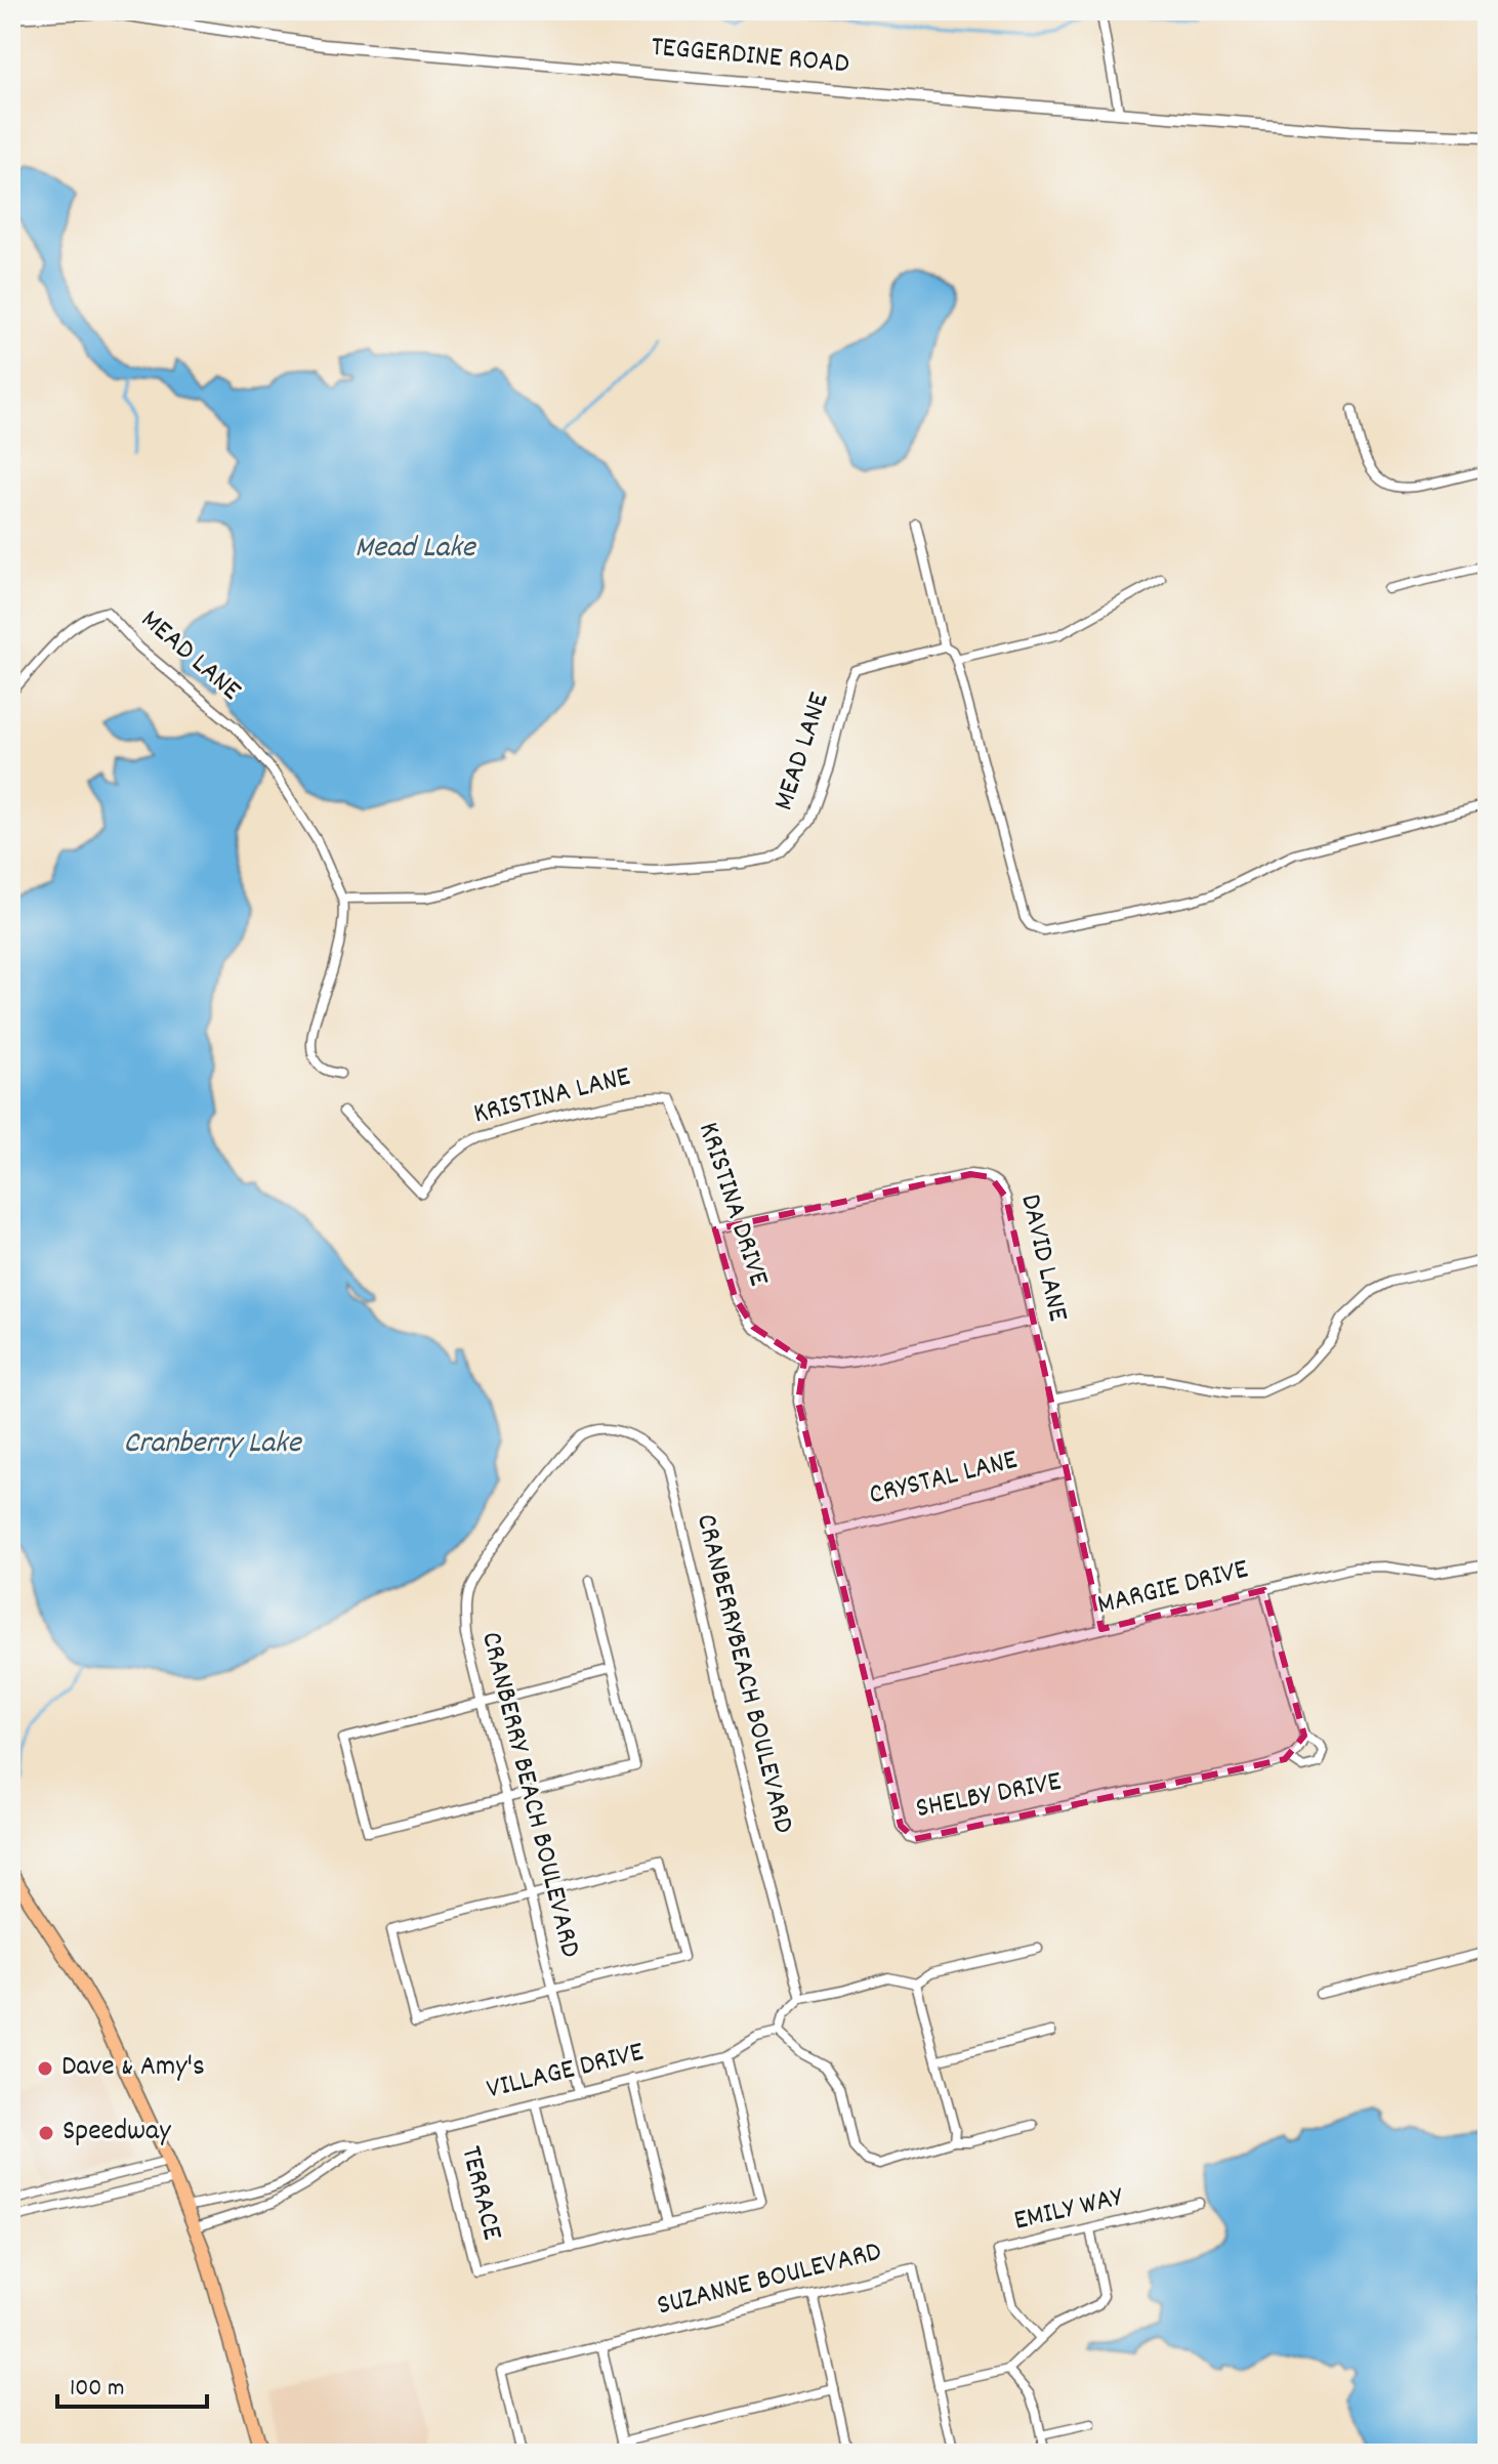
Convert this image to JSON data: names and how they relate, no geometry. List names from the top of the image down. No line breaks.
{"streets":{"street":["TEGGERDINE ROAD","MEAD LANE","KRISTINA LANE","KRISTINA DRIVE","DAVID LANE","CRYSTAL LANE","MARGIE DRIVE","CRANBERRYBEACH BOULEVARD","CRANBERRY BEACH BOULEVARD","SHELBY DRIVE","VILLAGE DRIVE","TERRACE","EMILY WAY","SUZANNE BOULEVARD"]},"crossings":[["KRISTINA LANE","KRISTINA DRIVE"],["KRISTINA DRIVE","DAVID LANE"],["KRISTINA DRIVE","SHELBY DRIVE"],["DAVID LANE","CRYSTAL LANE"],["DAVID LANE","MARGIE DRIVE"],["CRYSTAL LANE","SHELBY DRIVE"],["MARGIE DRIVE","SHELBY DRIVE"],["CRANBERRYBEACH BOULEVARD","CRANBERRY BEACH BOULEVARD"],["CRANBERRY BEACH BOULEVARD","VILLAGE DRIVE"],["VILLAGE DRIVE","TERRACE"]],"water":["Mead Lake","Cranberry Lake"],"places":["Dave & Amy's","Speedway"],"scale_bar":"100 m"}
